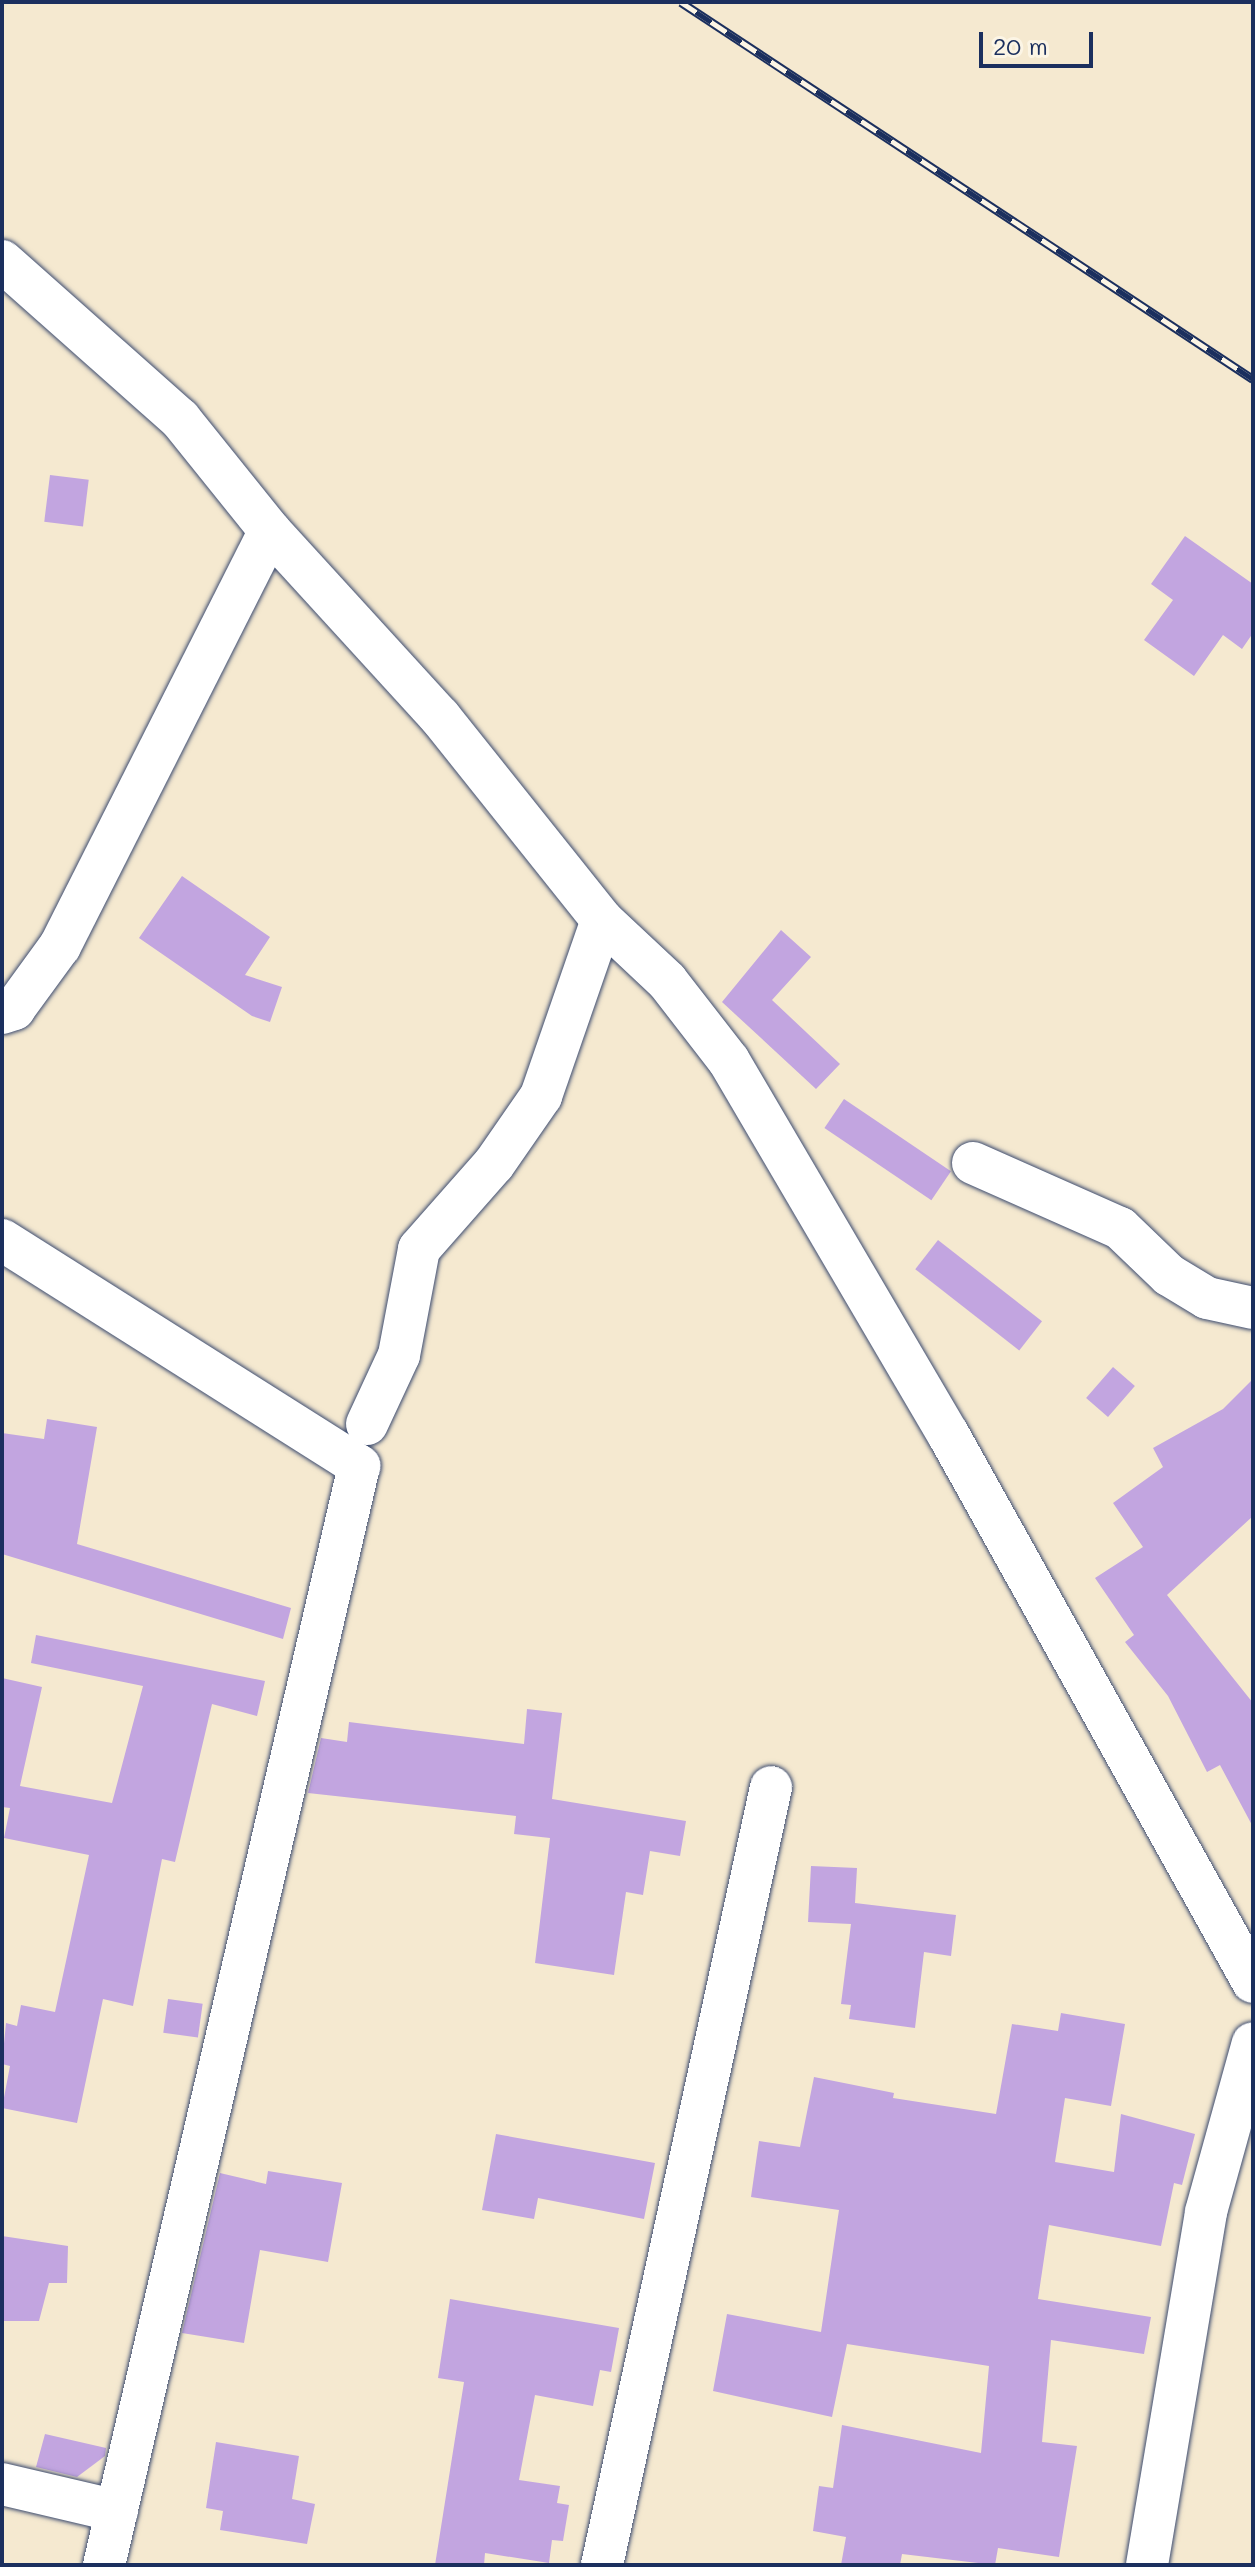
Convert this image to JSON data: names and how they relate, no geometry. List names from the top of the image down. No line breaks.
{"scale_bar":"20 m"}
